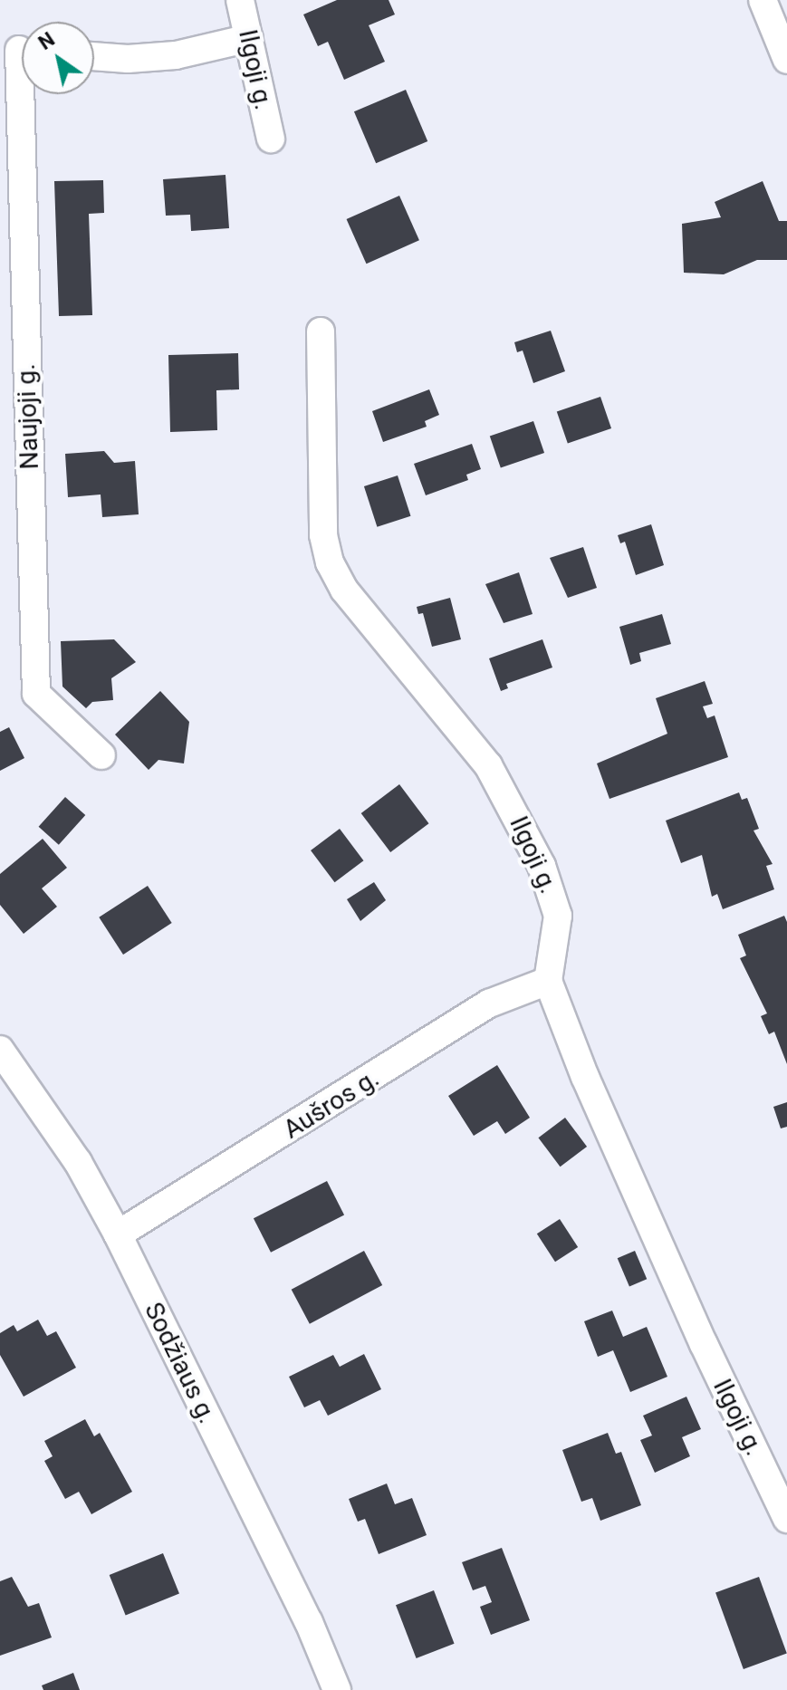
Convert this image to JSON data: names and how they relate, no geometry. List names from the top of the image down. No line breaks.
{"streets":{"street":["Ilgoji g.","Naujoji g.","Aušros g.","Sodžiaus g."]},"crossings":[["Ilgoji g.","Aušros g."],["Aušros g.","Sodžiaus g."]],"north":"top left"}
